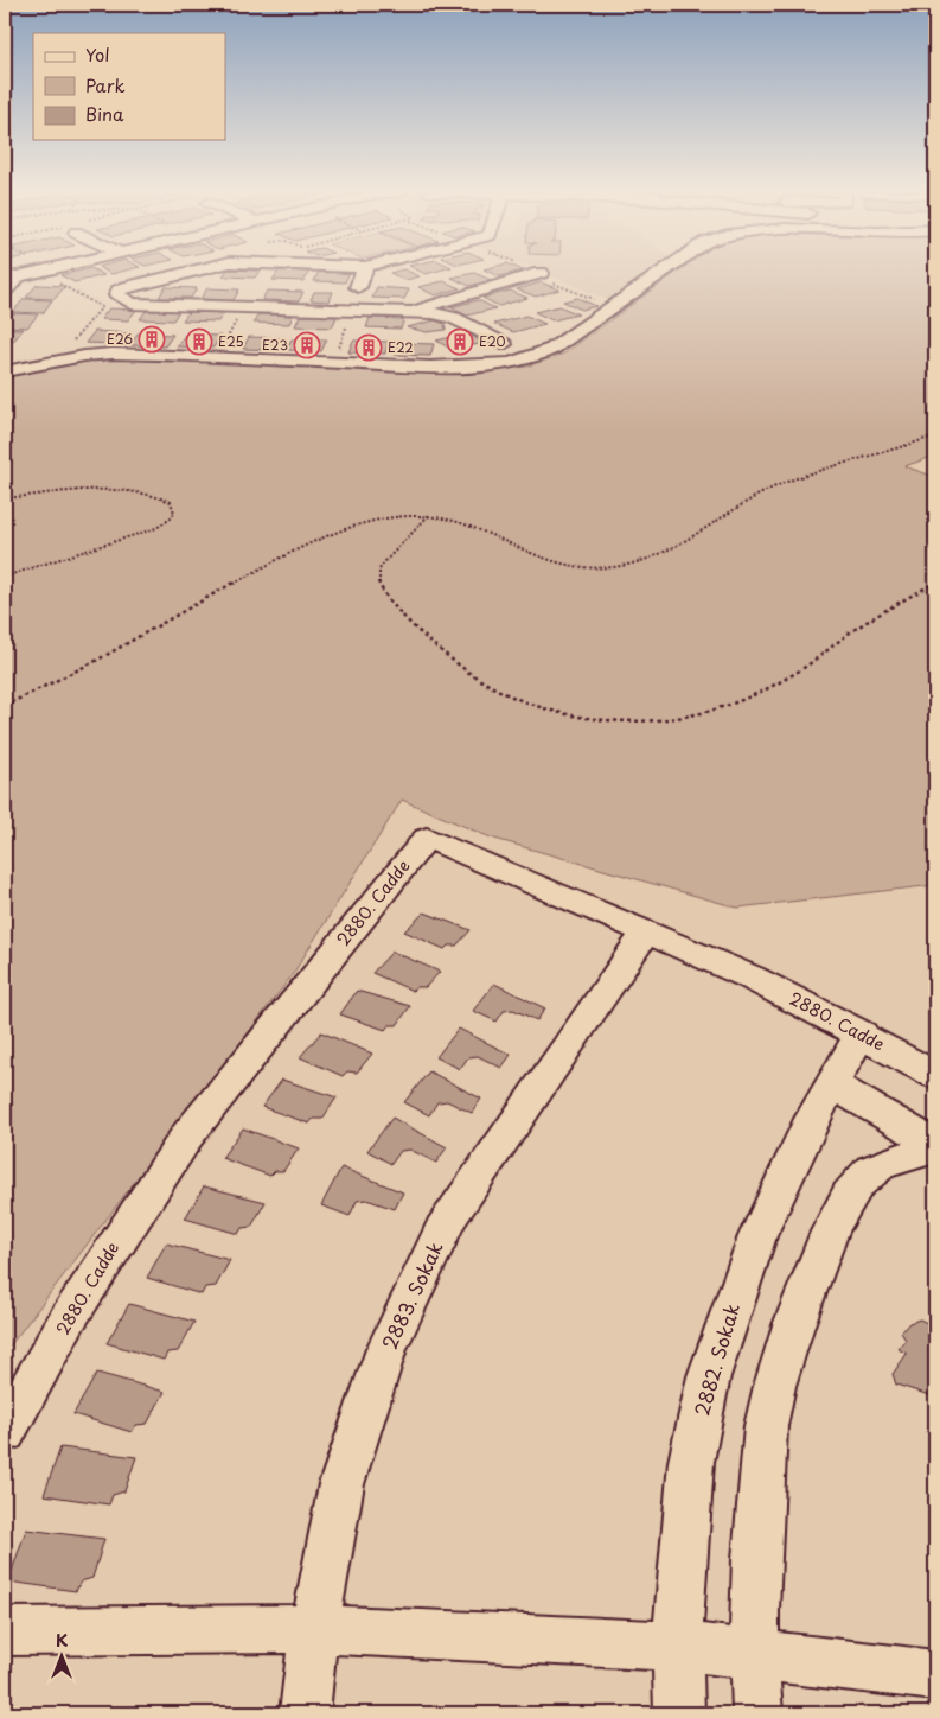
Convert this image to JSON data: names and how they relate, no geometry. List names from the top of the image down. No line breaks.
{"streets":{"street":["2880. Cadde","2883. Sokak","2882. Sokak"]},"crossings":[["2880. Cadde","2883. Sokak"],["2880. Cadde","2882. Sokak"]],"places":{"building":["E26","E25","E20","E23","E22"]},"legend":["Yol","Park","Bina"],"north":"top"}
